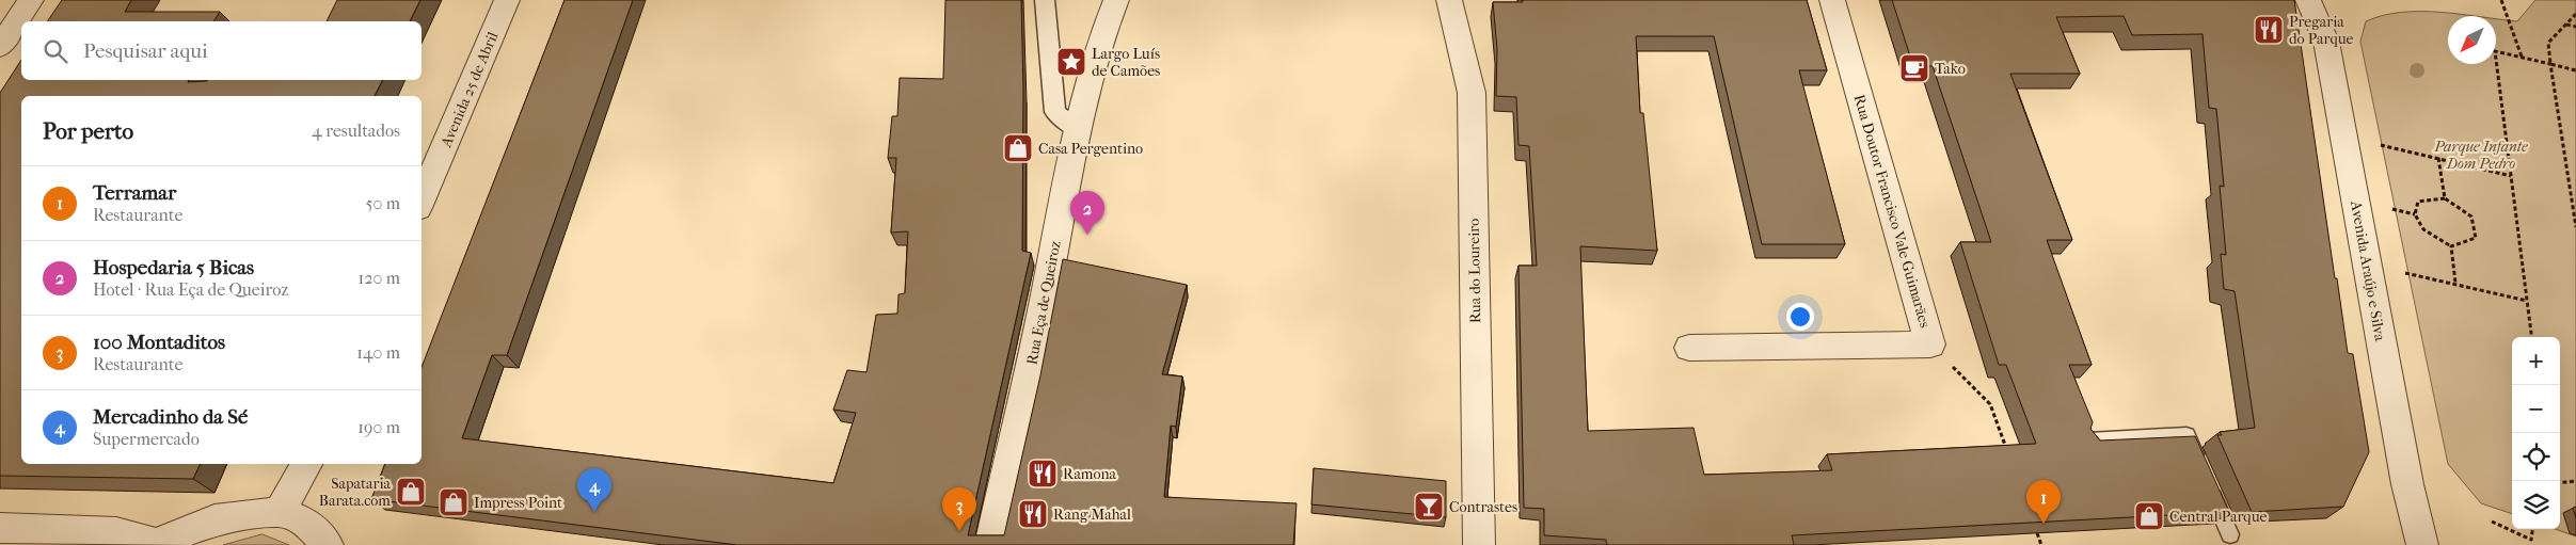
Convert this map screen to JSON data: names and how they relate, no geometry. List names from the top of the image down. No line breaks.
{"streets":{"street":["Avenida 25 de Abril","Rua Doutor Francisco Vale Guimarães","Rua do Loureiro","Avenida Araújo e Silva","Rua Eça de Queiroz"]},"parks":["Parque Infante Dom Pedro"],"places":{"restaurant":["Pregaria do Parque","Ramona","Rang Mahal"],"place":["Largo Luís de Camões"],"cafe":["Tako"],"shop":["Casa Pergentino","Sapataria Barata.com","Impress Point","Central Parque"],"bar":["Contrastes"]},"north":"bottom left","page":{"search":"Pesquisar aqui","heading":["Por perto","4 resultados"],"list":[{"mark":"1","name":"Terramar","note":"Restaurante","value":"50 m"},{"mark":"2","name":"Hospedaria 5 Bicas","note":"Hotel · Rua Eça de Queiroz","value":"120 m"},{"mark":"3","name":"100 Montaditos","note":"Restaurante","value":"140 m"},{"mark":"4","name":"Mercadinho da Sé","note":"Supermercado","value":"190 m"}],"pins":["2","4","1","3"],"map_buttons":["+","−"]}}
